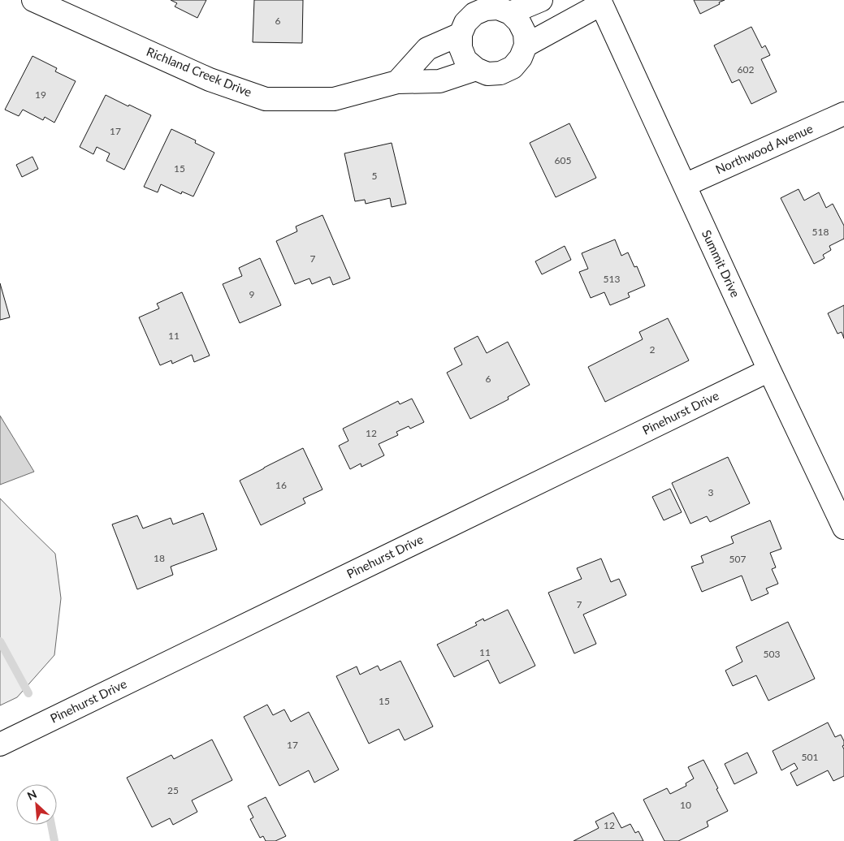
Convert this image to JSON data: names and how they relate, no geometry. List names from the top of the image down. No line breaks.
{"streets":{"street":["Richland Creek Drive","Northwood Avenue","Summit Drive","Pinehurst Drive"]},"crossings":[["Northwood Avenue","Summit Drive"],["Summit Drive","Pinehurst Drive"]],"house_numbers":["6","602","19","17","605","15","5","518","7","513","9","11","2","6","12","16","3","18","507","7","11","503","15","17","501","25","10","12"],"north":"top left"}
